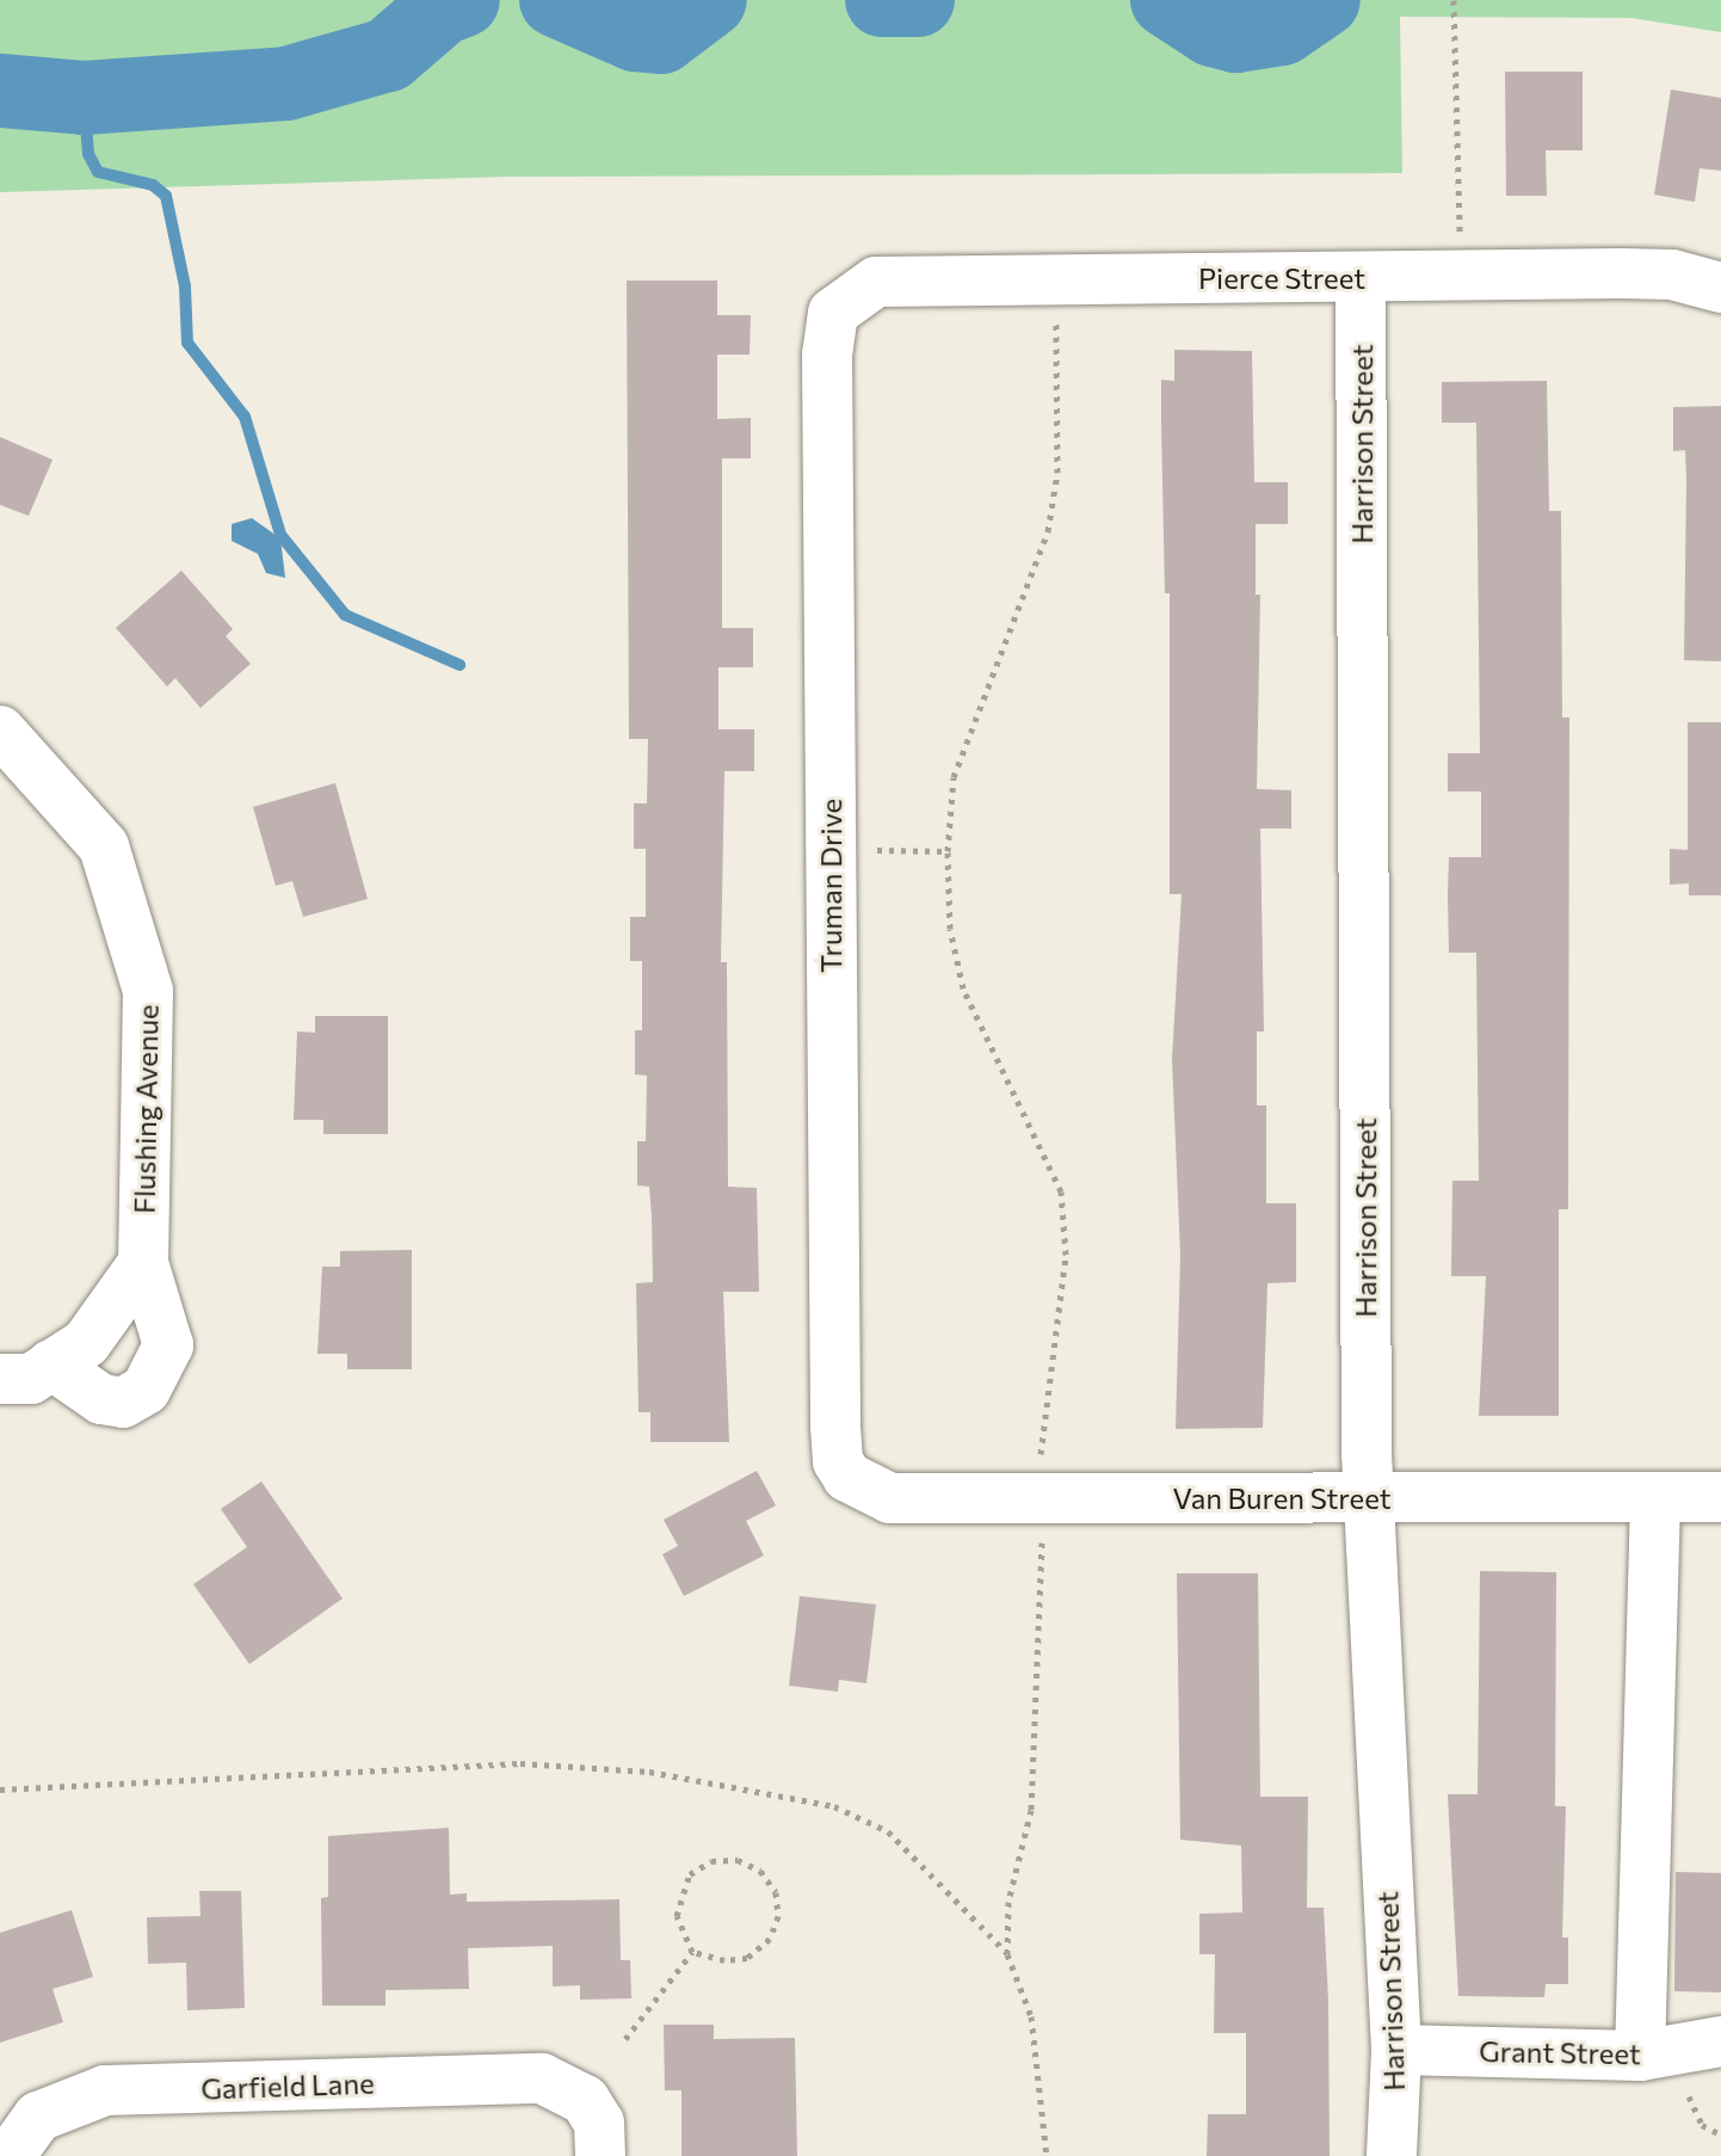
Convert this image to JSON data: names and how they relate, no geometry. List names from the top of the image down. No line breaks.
{"streets":{"street":["Pierce Street","Harrison Street","Truman Drive","Flushing Avenue","Van Buren Street","Grant Street","Garfield Lane"]},"crossings":[["Pierce Street","Harrison Street"],["Pierce Street","Truman Drive"],["Harrison Street","Van Buren Street"],["Harrison Street","Grant Street"],["Truman Drive","Van Buren Street"]]}
